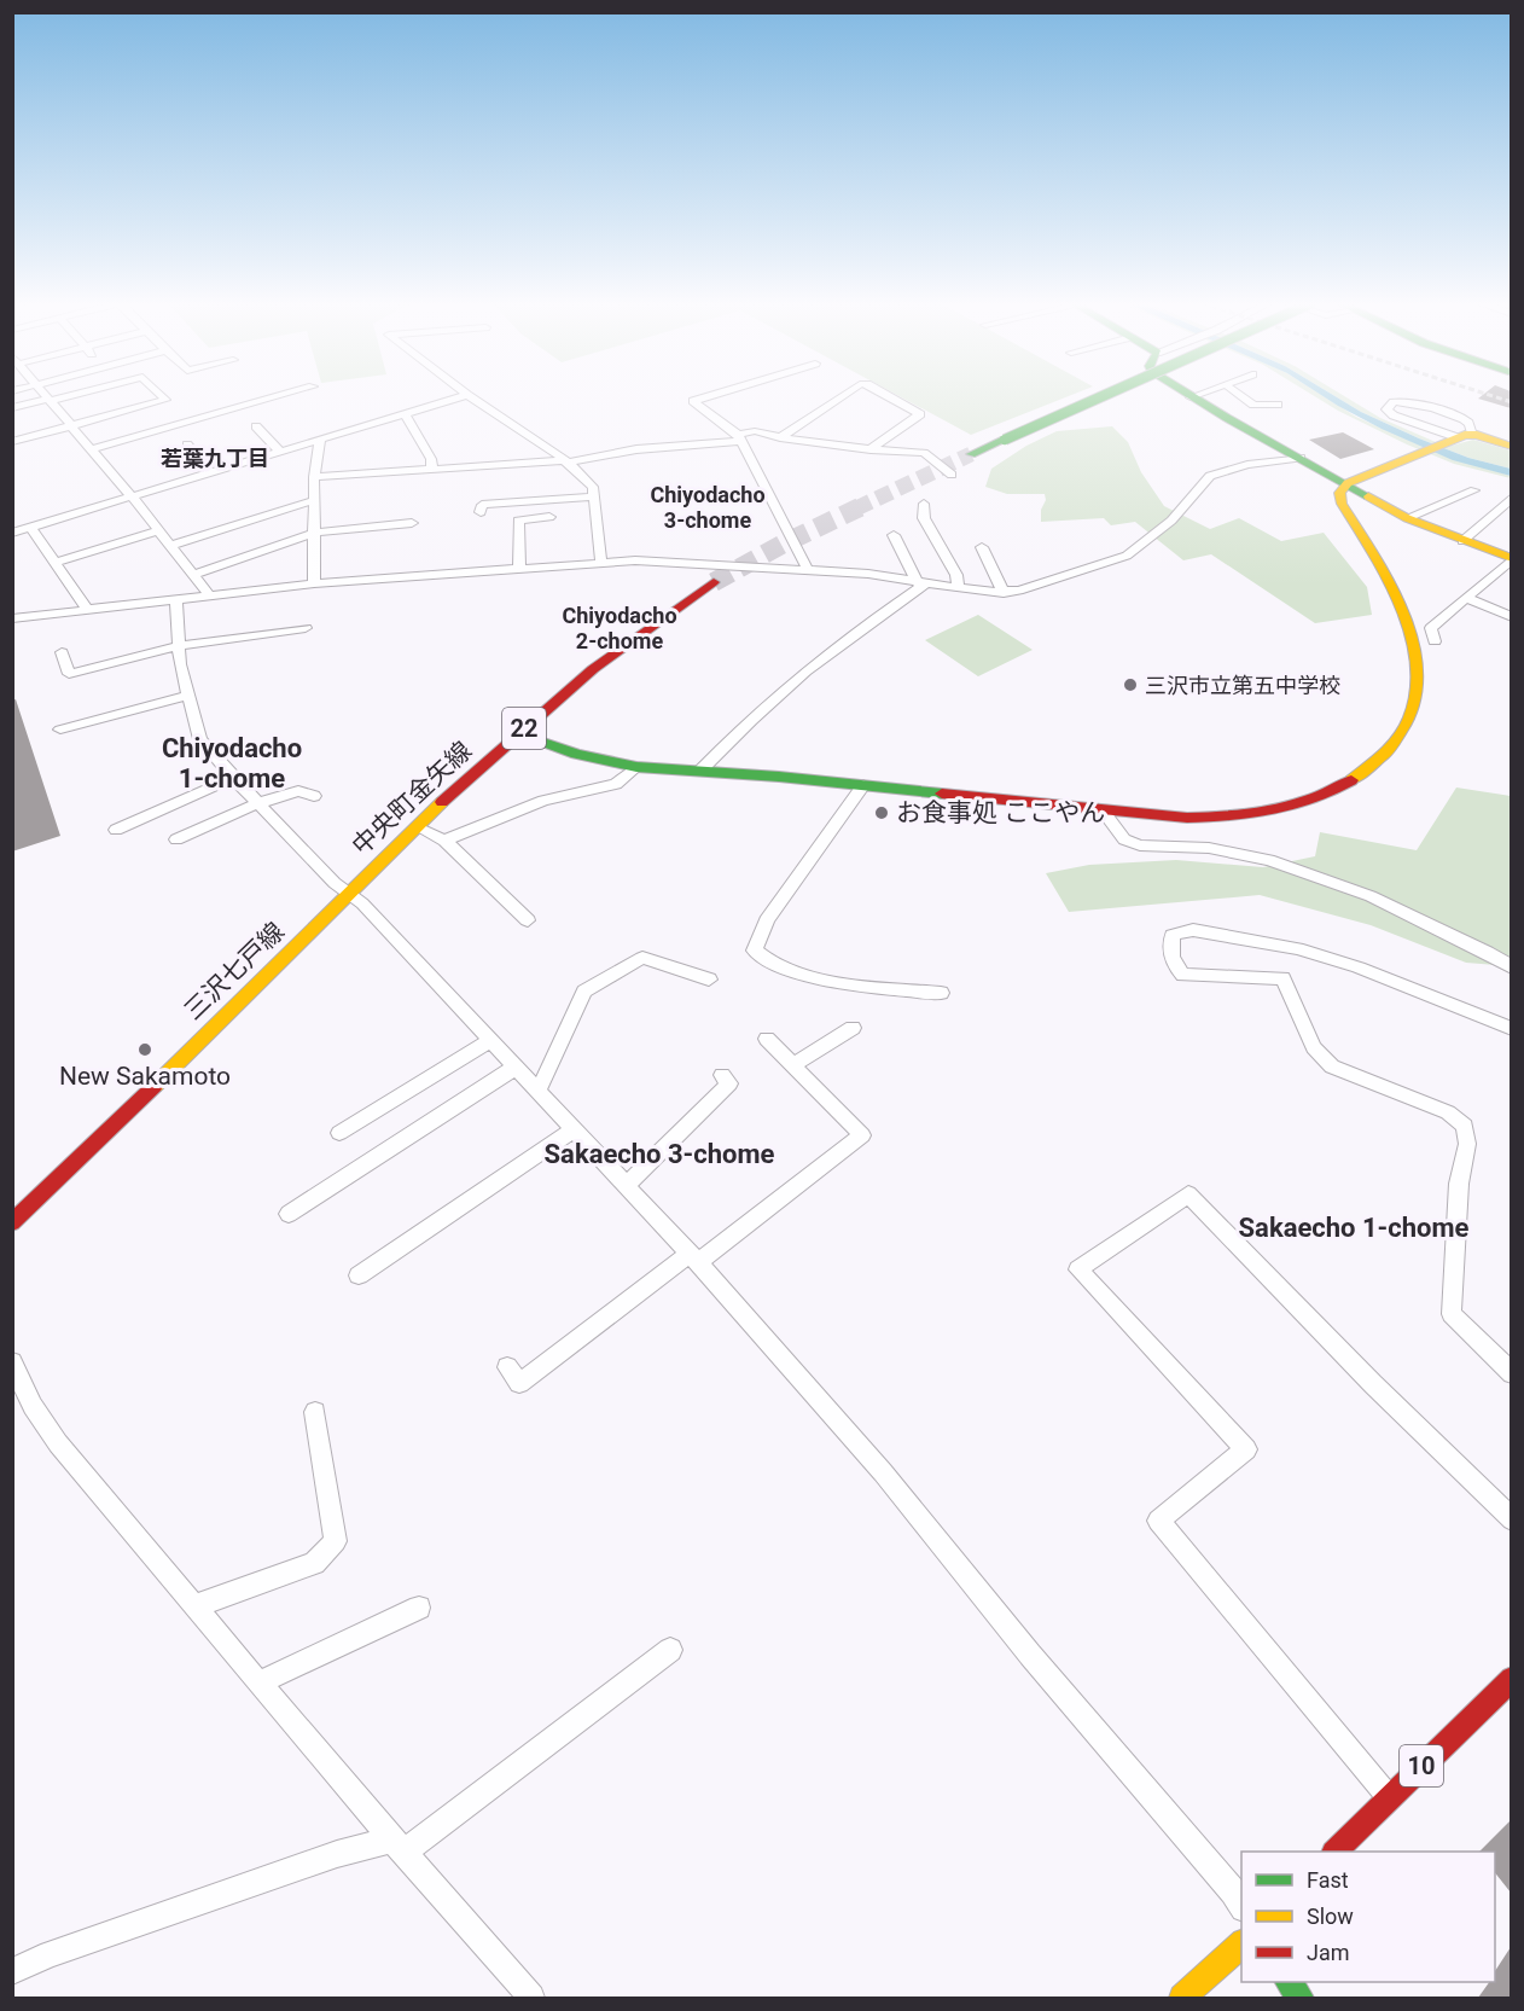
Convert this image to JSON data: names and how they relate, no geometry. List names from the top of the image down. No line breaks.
{"streets":{"main road":["22","中央町金矢線","三沢七戸線","10"]},"crossings":[["中央町金矢線","三沢七戸線"]],"districts":["若葉九丁目","Chiyodacho 3-chome","Chiyodacho 2-chome","Chiyodacho 1-chome","Sakaecho 3-chome","Sakaecho 1-chome"],"places":["三沢市立第五中学校","お食事処 ここやん","New Sakamoto"],"legend":["Fast","Slow","Jam"]}
